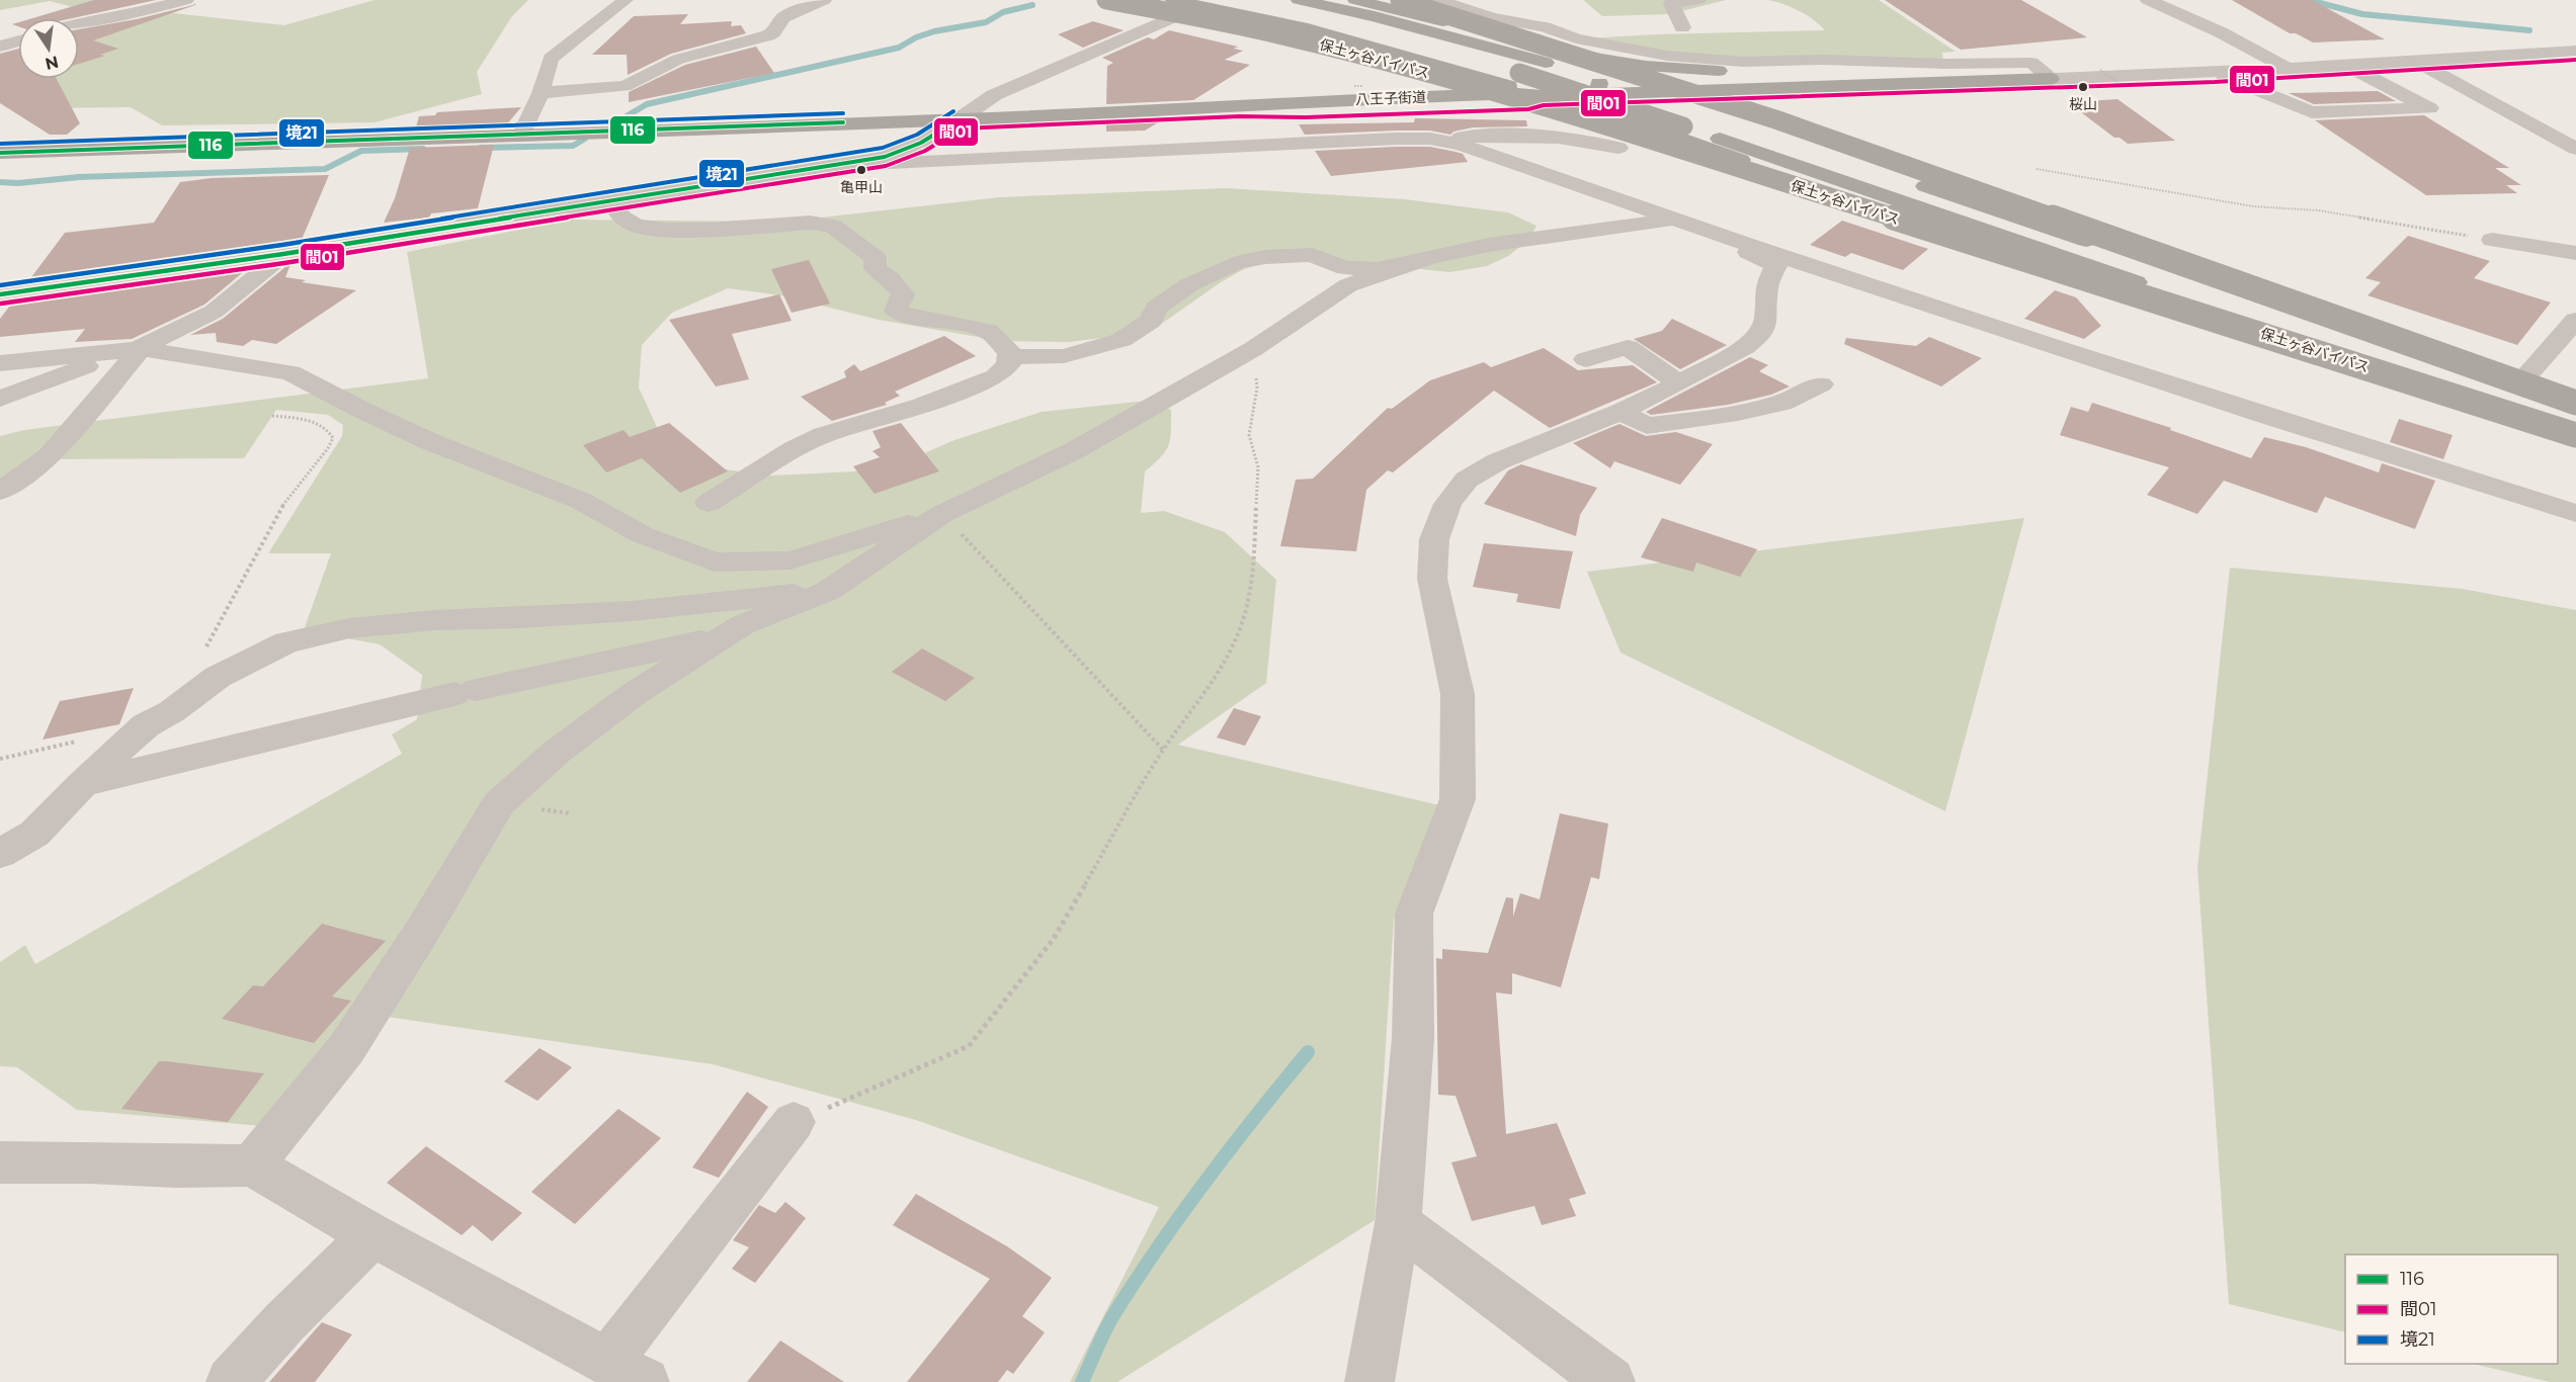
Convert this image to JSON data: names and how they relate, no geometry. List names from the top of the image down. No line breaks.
{"streets":{"highway":["保土ヶ谷バイパス","八王子街道"]},"places":["桜山","亀甲山"],"lines":["transit line 間01","transit line 境21","transit line 116"],"legend":["116","間01","境21"],"north":"bottom"}
